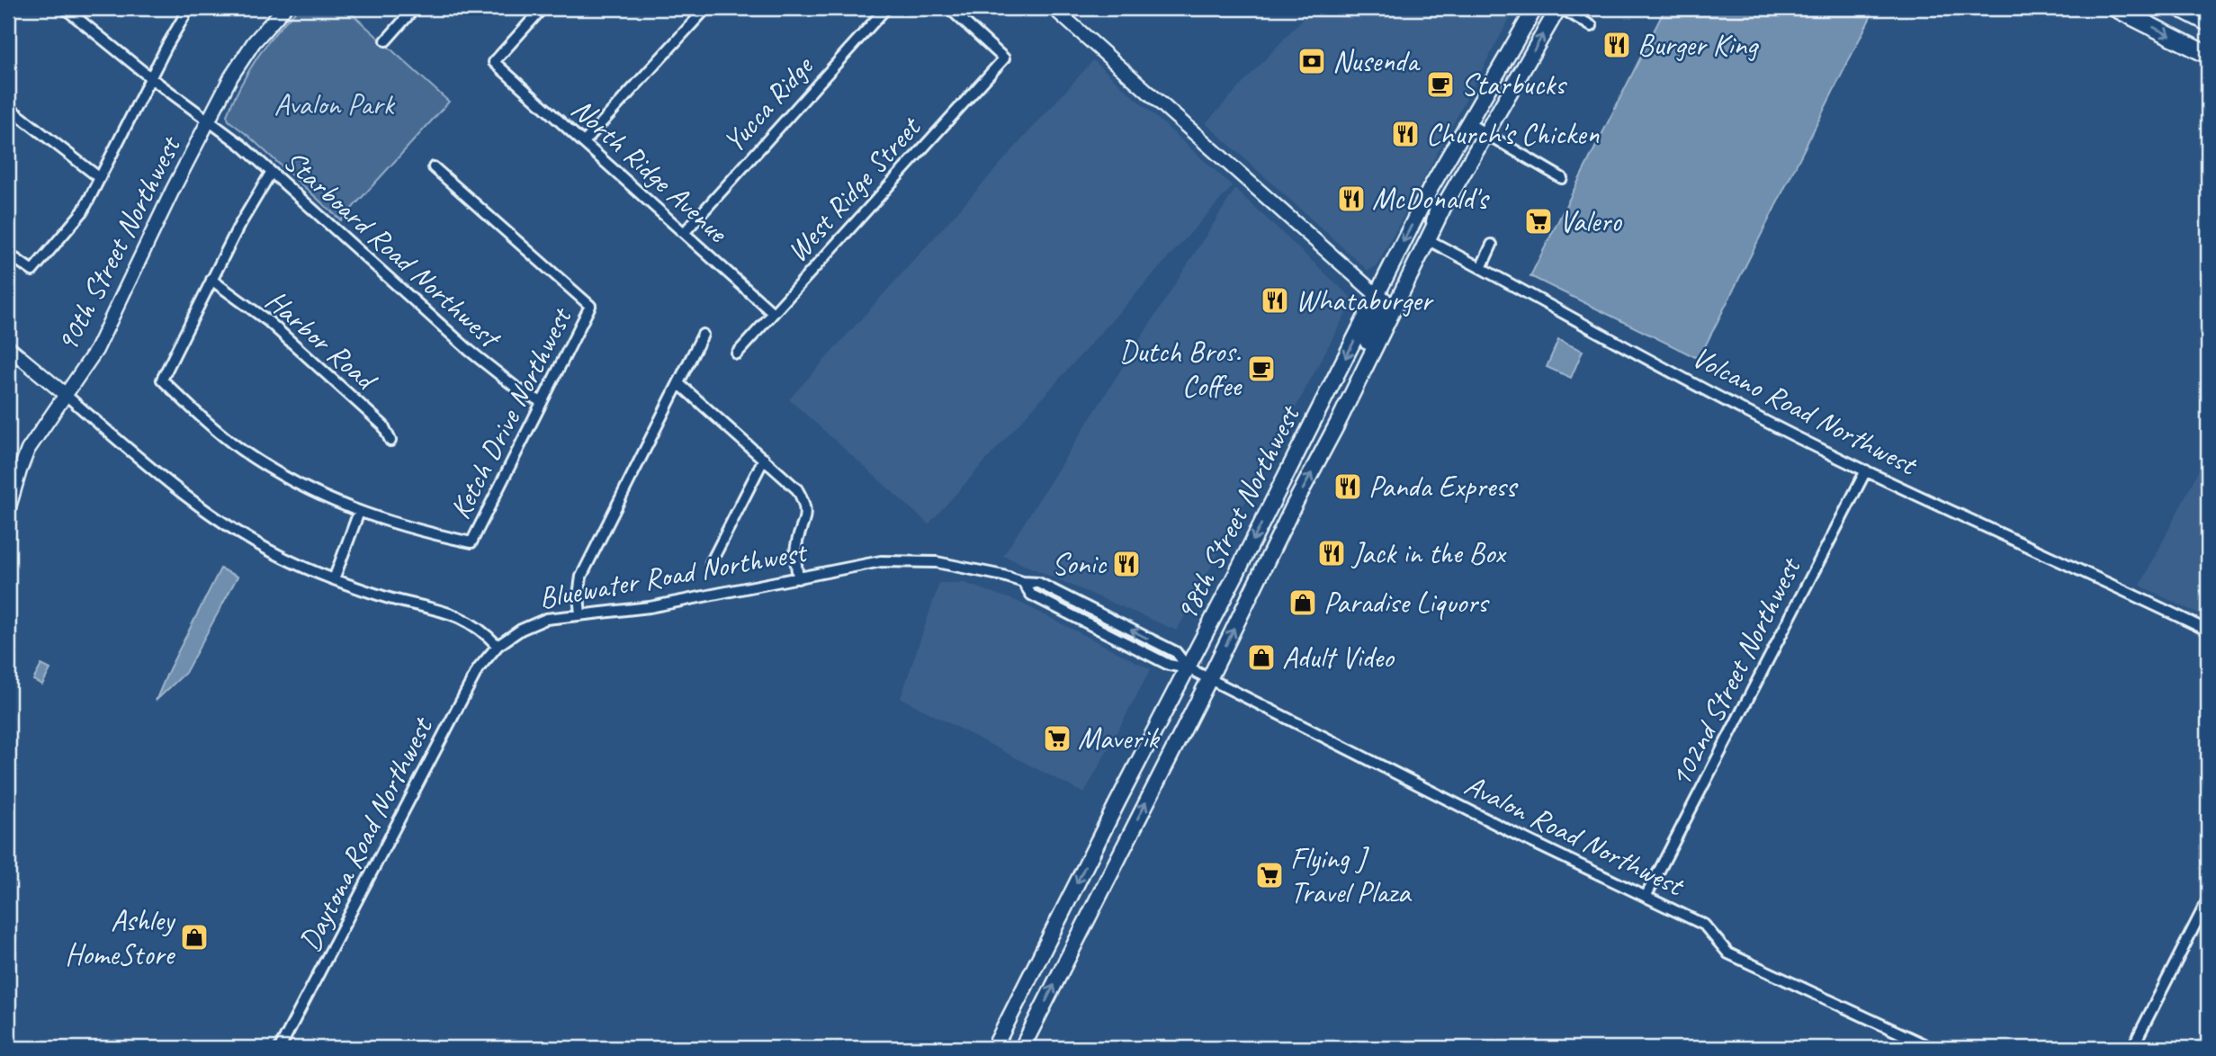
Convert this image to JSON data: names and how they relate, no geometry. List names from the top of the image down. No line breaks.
{"streets":{"main road":["98th Street Northwest"],"street":["Yucca Ridge","North Ridge Avenue","West Ridge Street","90th Street Northwest","Starboard Road Northwest","Harbor Road","Volcano Road Northwest","Ketch Drive Northwest","Bluewater Road Northwest","102nd Street Northwest","Daytona Road Northwest","Avalon Road Northwest"]},"crossings":[["Yucca Ridge","North Ridge Avenue"],["North Ridge Avenue","West Ridge Street"],["90th Street Northwest","Starboard Road Northwest"],["Starboard Road Northwest","Ketch Drive Northwest"],["Volcano Road Northwest","98th Street Northwest"],["Volcano Road Northwest","102nd Street Northwest"],["98th Street Northwest","Bluewater Road Northwest"],["98th Street Northwest","Avalon Road Northwest"],["Bluewater Road Northwest","Daytona Road Northwest"],["Bluewater Road Northwest","Avalon Road Northwest"],["102nd Street Northwest","Avalon Road Northwest"]],"parks":["Avalon Park"],"places":{"restaurant":["Burger King","Church's Chicken","McDonald's","Whataburger","Panda Express","Jack in the Box","Sonic"],"bank":["Nusenda"],"cafe":["Starbucks","Dutch Bros. Coffee"],"supermarket":["Valero","Maverik","Flying J Travel Plaza"],"shop":["Paradise Liquors","Adult Video","Ashley HomeStore"]}}
